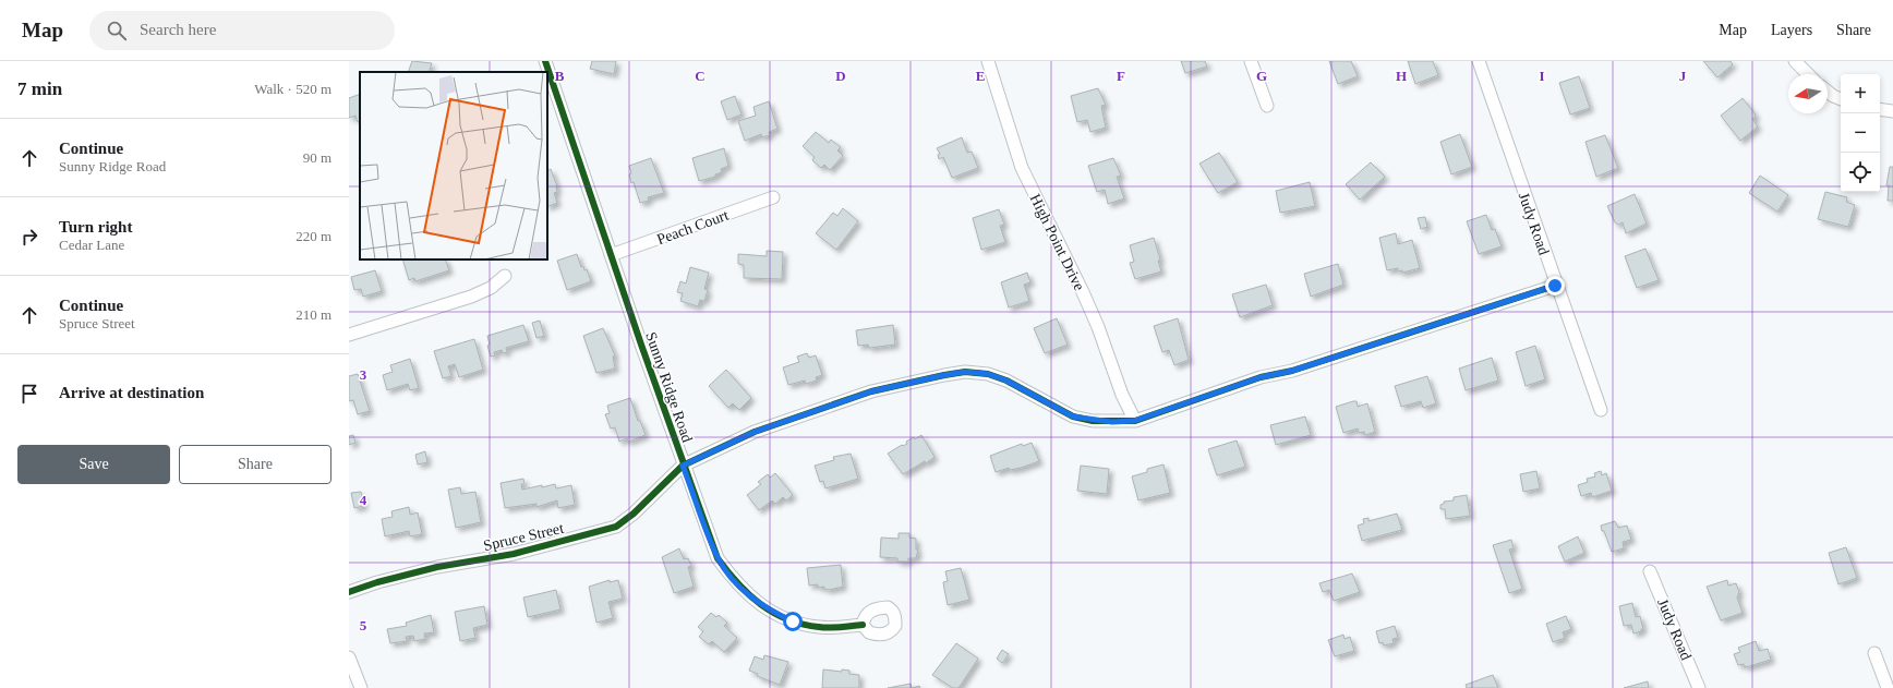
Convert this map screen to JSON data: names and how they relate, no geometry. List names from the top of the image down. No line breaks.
{"streets":{"street":["Judy Road","Peach Court","High Point Drive","Sunny Ridge Road","Spruce Street"]},"crossings":[["Peach Court","Sunny Ridge Road"],["High Point Drive","Spruce Street"],["Sunny Ridge Road","Spruce Street"]],"north":"left","page":{"header":"Map","search":"Search here","nav":["Map","Layers","Share"],"heading":["7 min","Walk · 520 m"],"map_buttons":["+","−"],"list":[["Continue","Sunny Ridge Road","90 m"],["Turn right","Cedar Lane","220 m"],["Continue","Spruce Street","210 m"],"Arrive at destination"],"buttons":["Save","Share"]},"grid":{"columns":["B","C","D","E","F","G","H","I","J"],"rows":["3","4","5"]}}
